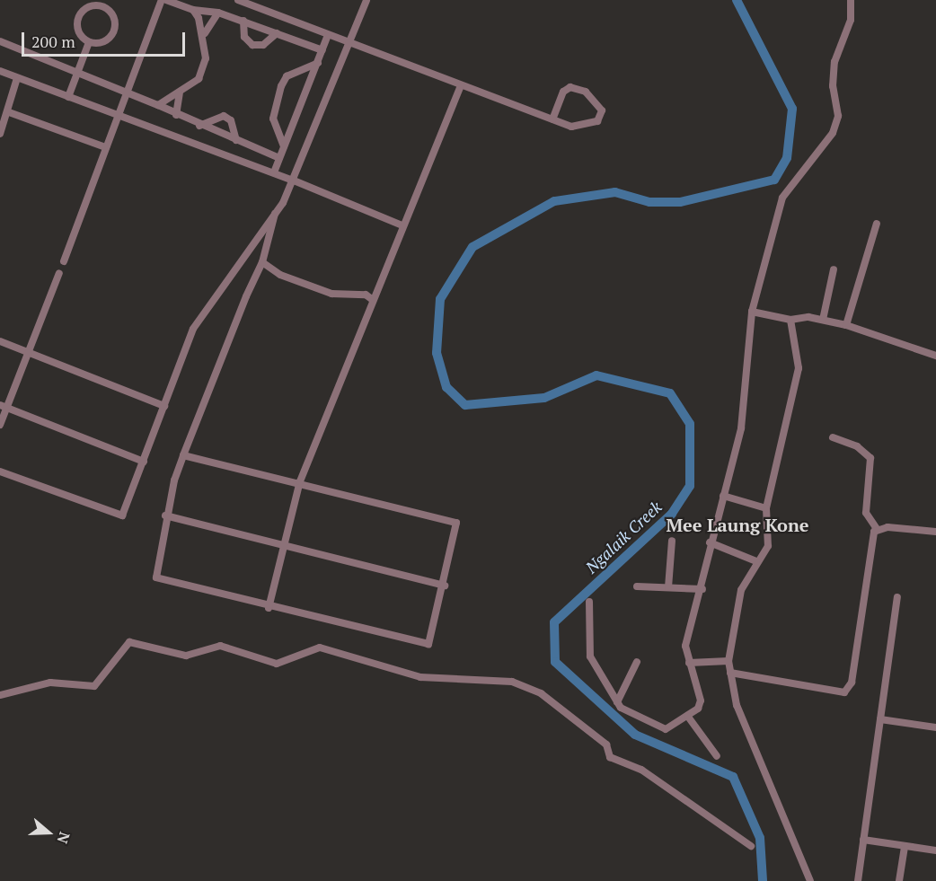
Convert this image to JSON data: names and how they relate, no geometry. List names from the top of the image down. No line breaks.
{"districts":["Mee Laung Kone"],"water":["Ngalaik Creek"],"scale_bar":"200 m","north":"right"}
